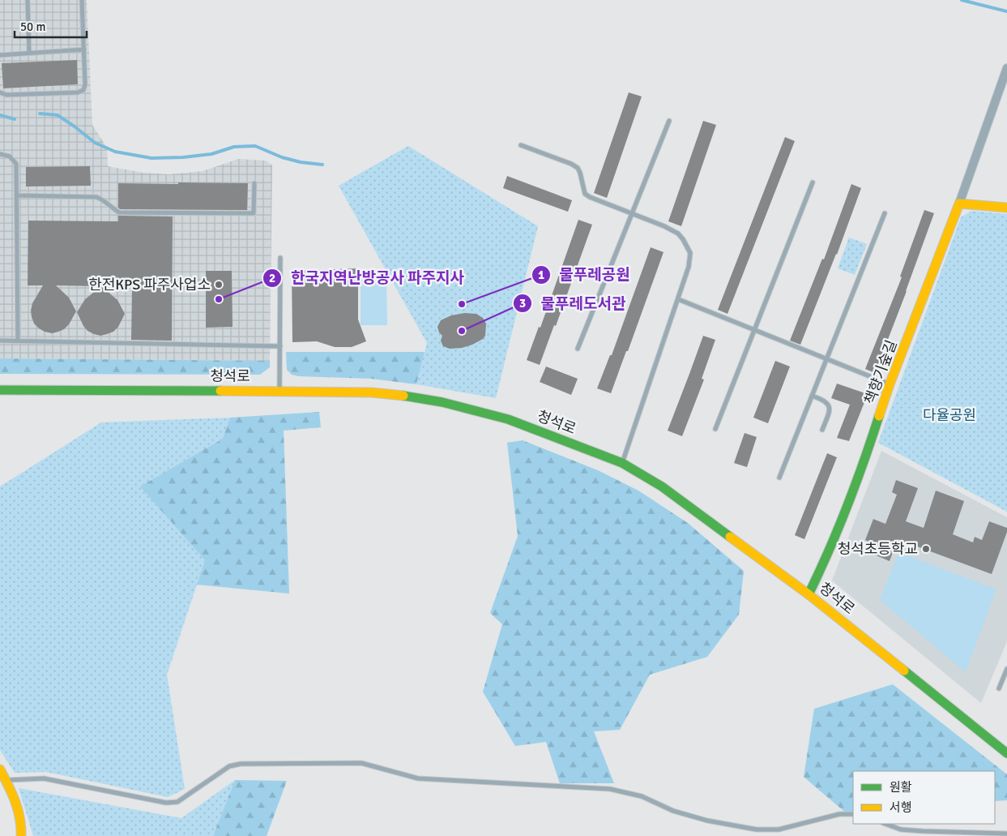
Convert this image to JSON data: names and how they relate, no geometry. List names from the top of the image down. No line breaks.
{"streets":{"main road":["책향기숲길","청석로"]},"crossings":[["책향기숲길","청석로"]],"parks":["다율공원"],"places":["한전KPS 파주사업소","한국지역난방공사 파주지사","물푸레공원","물푸레도서관","청석초등학교"],"legend":["원활","서행"],"scale_bar":"50 m"}
